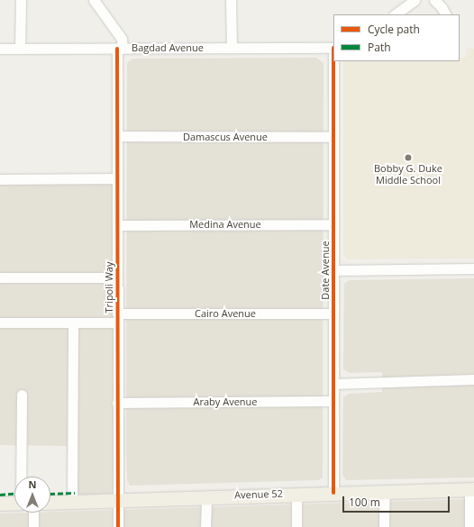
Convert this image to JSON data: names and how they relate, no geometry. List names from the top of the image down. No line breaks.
{"streets":{"main road":["Avenue 52"],"street":["Bagdad Avenue","Damascus Avenue","Medina Avenue","Date Avenue","Tripoli Way","Cairo Avenue","Araby Avenue"]},"crossings":[["Bagdad Avenue","Date Avenue"],["Bagdad Avenue","Tripoli Way"],["Damascus Avenue","Date Avenue"],["Damascus Avenue","Tripoli Way"],["Medina Avenue","Date Avenue"],["Medina Avenue","Tripoli Way"],["Date Avenue","Cairo Avenue"],["Date Avenue","Araby Avenue"],["Date Avenue","Avenue 52"],["Tripoli Way","Cairo Avenue"],["Tripoli Way","Araby Avenue"],["Tripoli Way","Avenue 52"]],"places":["Bobby G. Duke Middle School"],"legend":["Cycle path","Path"],"scale_bar":"100 m","north":"top"}
